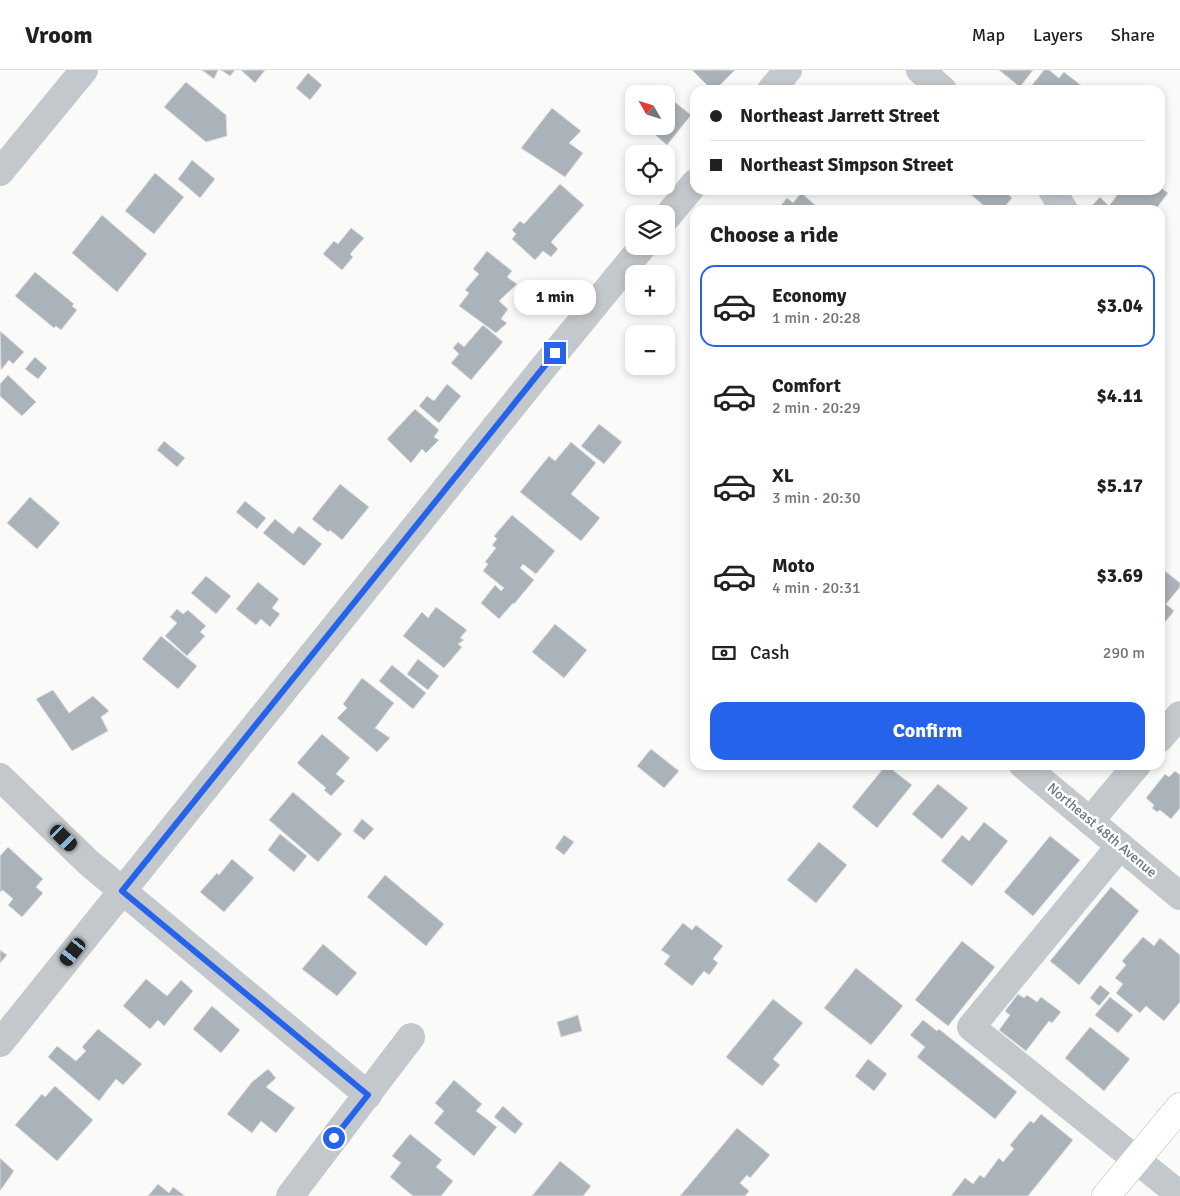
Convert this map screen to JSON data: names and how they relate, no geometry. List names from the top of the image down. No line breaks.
{"streets":{"street":["Northeast 48th Avenue"]},"north":"top left","page":{"header":"Vroom","nav":["Map","Layers","Share"],"map_buttons":["+","−"],"banner":["Northeast Jarrett Street","Northeast Simpson Street"],"heading":"Choose a ride","list":[{"name":"Economy","note":"1 min · 20:28","value":"$3.04"},{"name":"Comfort","note":"2 min · 20:29","value":"$4.11"},{"name":"XL","note":"3 min · 20:30","value":"$5.17"},{"name":"Moto","note":"4 min · 20:31","value":"$3.69"}],"bubble":"1 min","pay":["Cash","290 m"],"buttons":"Confirm"}}
